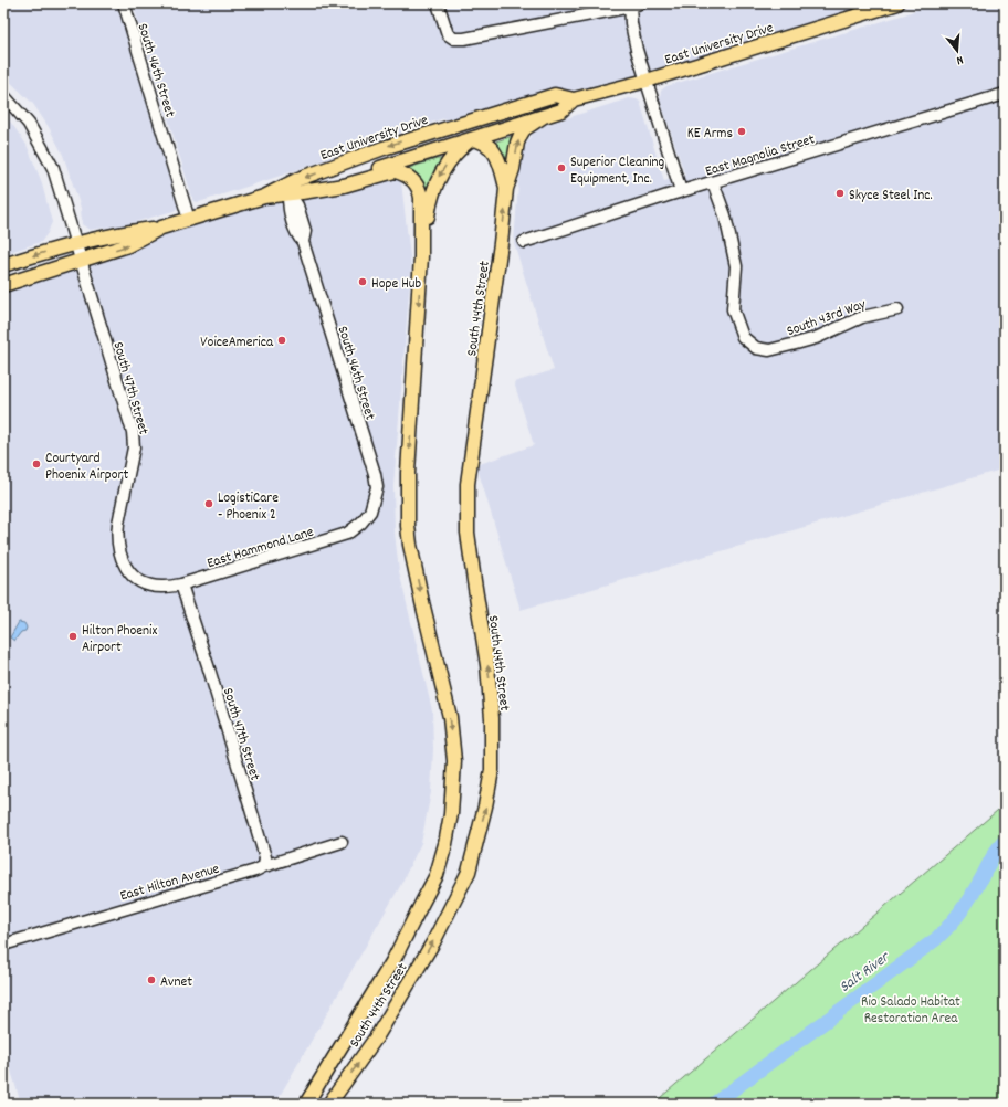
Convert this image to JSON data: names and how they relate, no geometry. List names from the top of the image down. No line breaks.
{"streets":{"main road":["East University Drive","South 44th Street"],"street":["South 46th Street","East Magnolia Street","South 43rd Way","South 47th Street","East Hammond Lane","East Hilton Avenue"]},"crossings":[["East University Drive","South 46th Street"],["East University Drive","South 47th Street"],["South 46th Street","East Hammond Lane"],["East Magnolia Street","South 43rd Way"],["South 47th Street","East Hammond Lane"],["South 47th Street","East Hilton Avenue"]],"water":["Salt River"],"parks":["Rio Salado Habitat Restoration Area"],"places":["KE Arms","Superior Cleaning Equipment, Inc.","Skyce Steel Inc.","Hope Hub","VoiceAmerica","Courtyard Phoenix Airport","LogistiCare - Phoenix 2","Hilton Phoenix Airport","Avnet"],"north":"bottom"}
